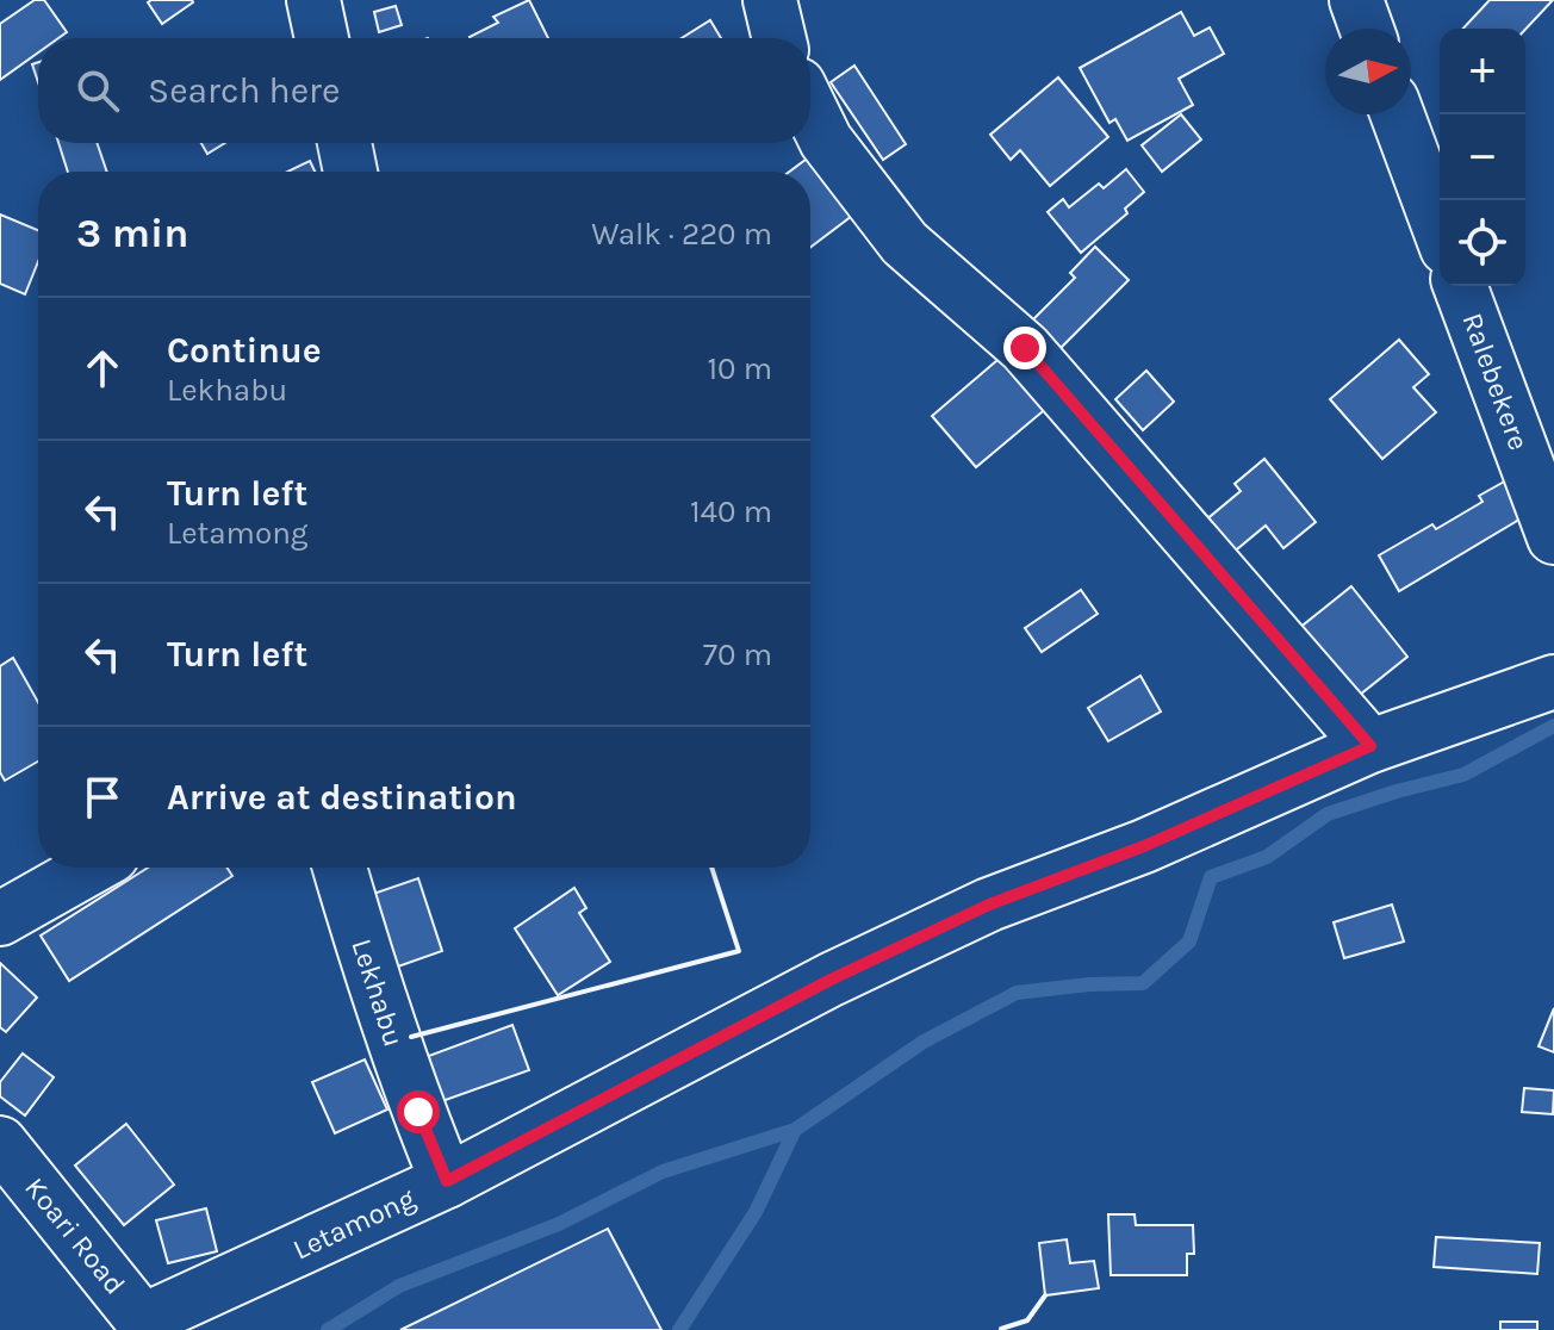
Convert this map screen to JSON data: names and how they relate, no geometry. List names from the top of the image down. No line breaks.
{"streets":{"street":["Ralebekere","Lekhabu","Letamong","Koari Road"]},"crossings":[["Lekhabu","Letamong"],["Letamong","Koari Road"]],"north":"right","page":{"map_buttons":["+","−"],"search":"Search here","heading":["3 min","Walk · 220 m"],"list":[["Continue","Lekhabu","10 m"],["Turn left","Letamong","140 m"],["Turn left","70 m"],"Arrive at destination"]}}
